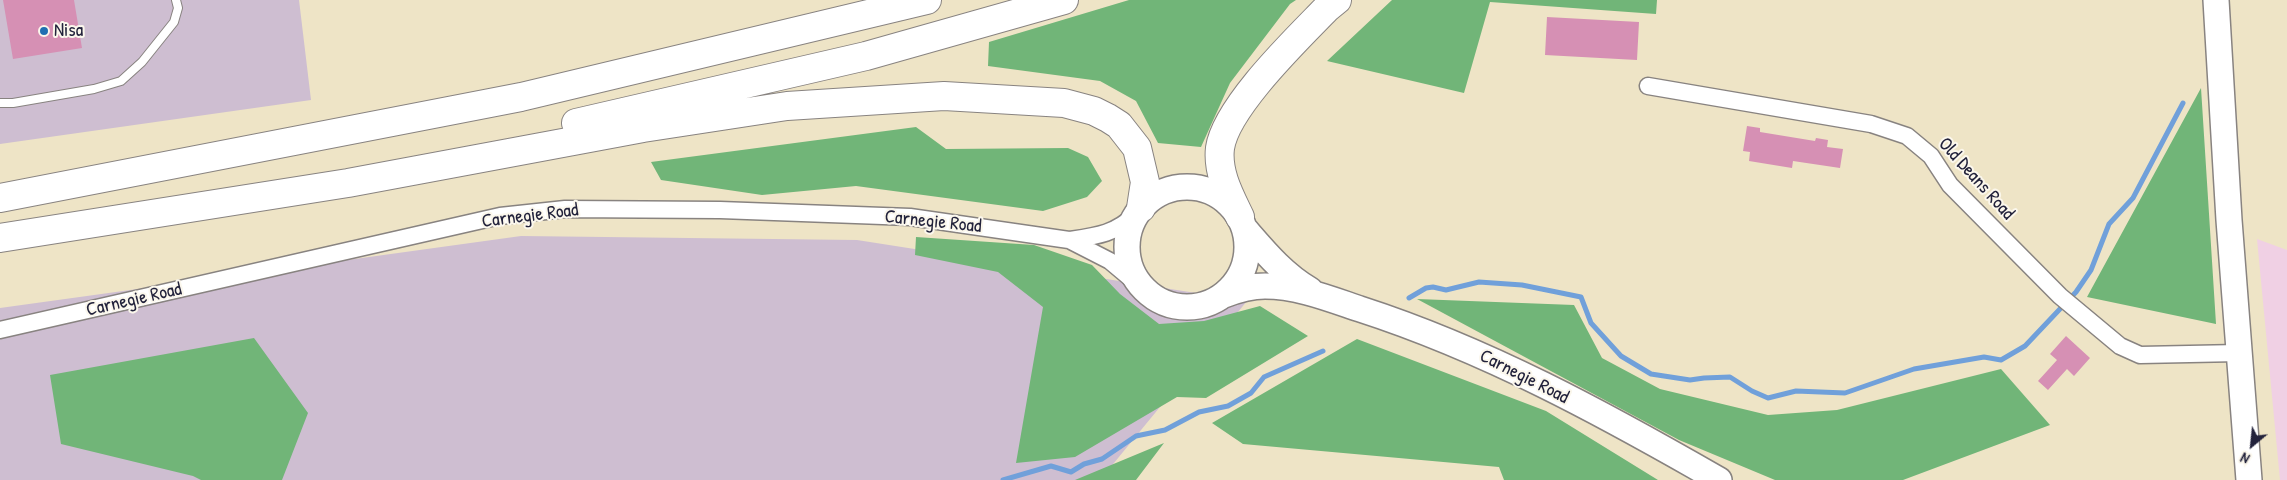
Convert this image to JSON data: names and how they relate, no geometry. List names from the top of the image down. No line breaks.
{"streets":{"main road":["Carnegie Road"],"street":["Old Deans Road"]},"places":["Nisa"],"north":"bottom left"}
